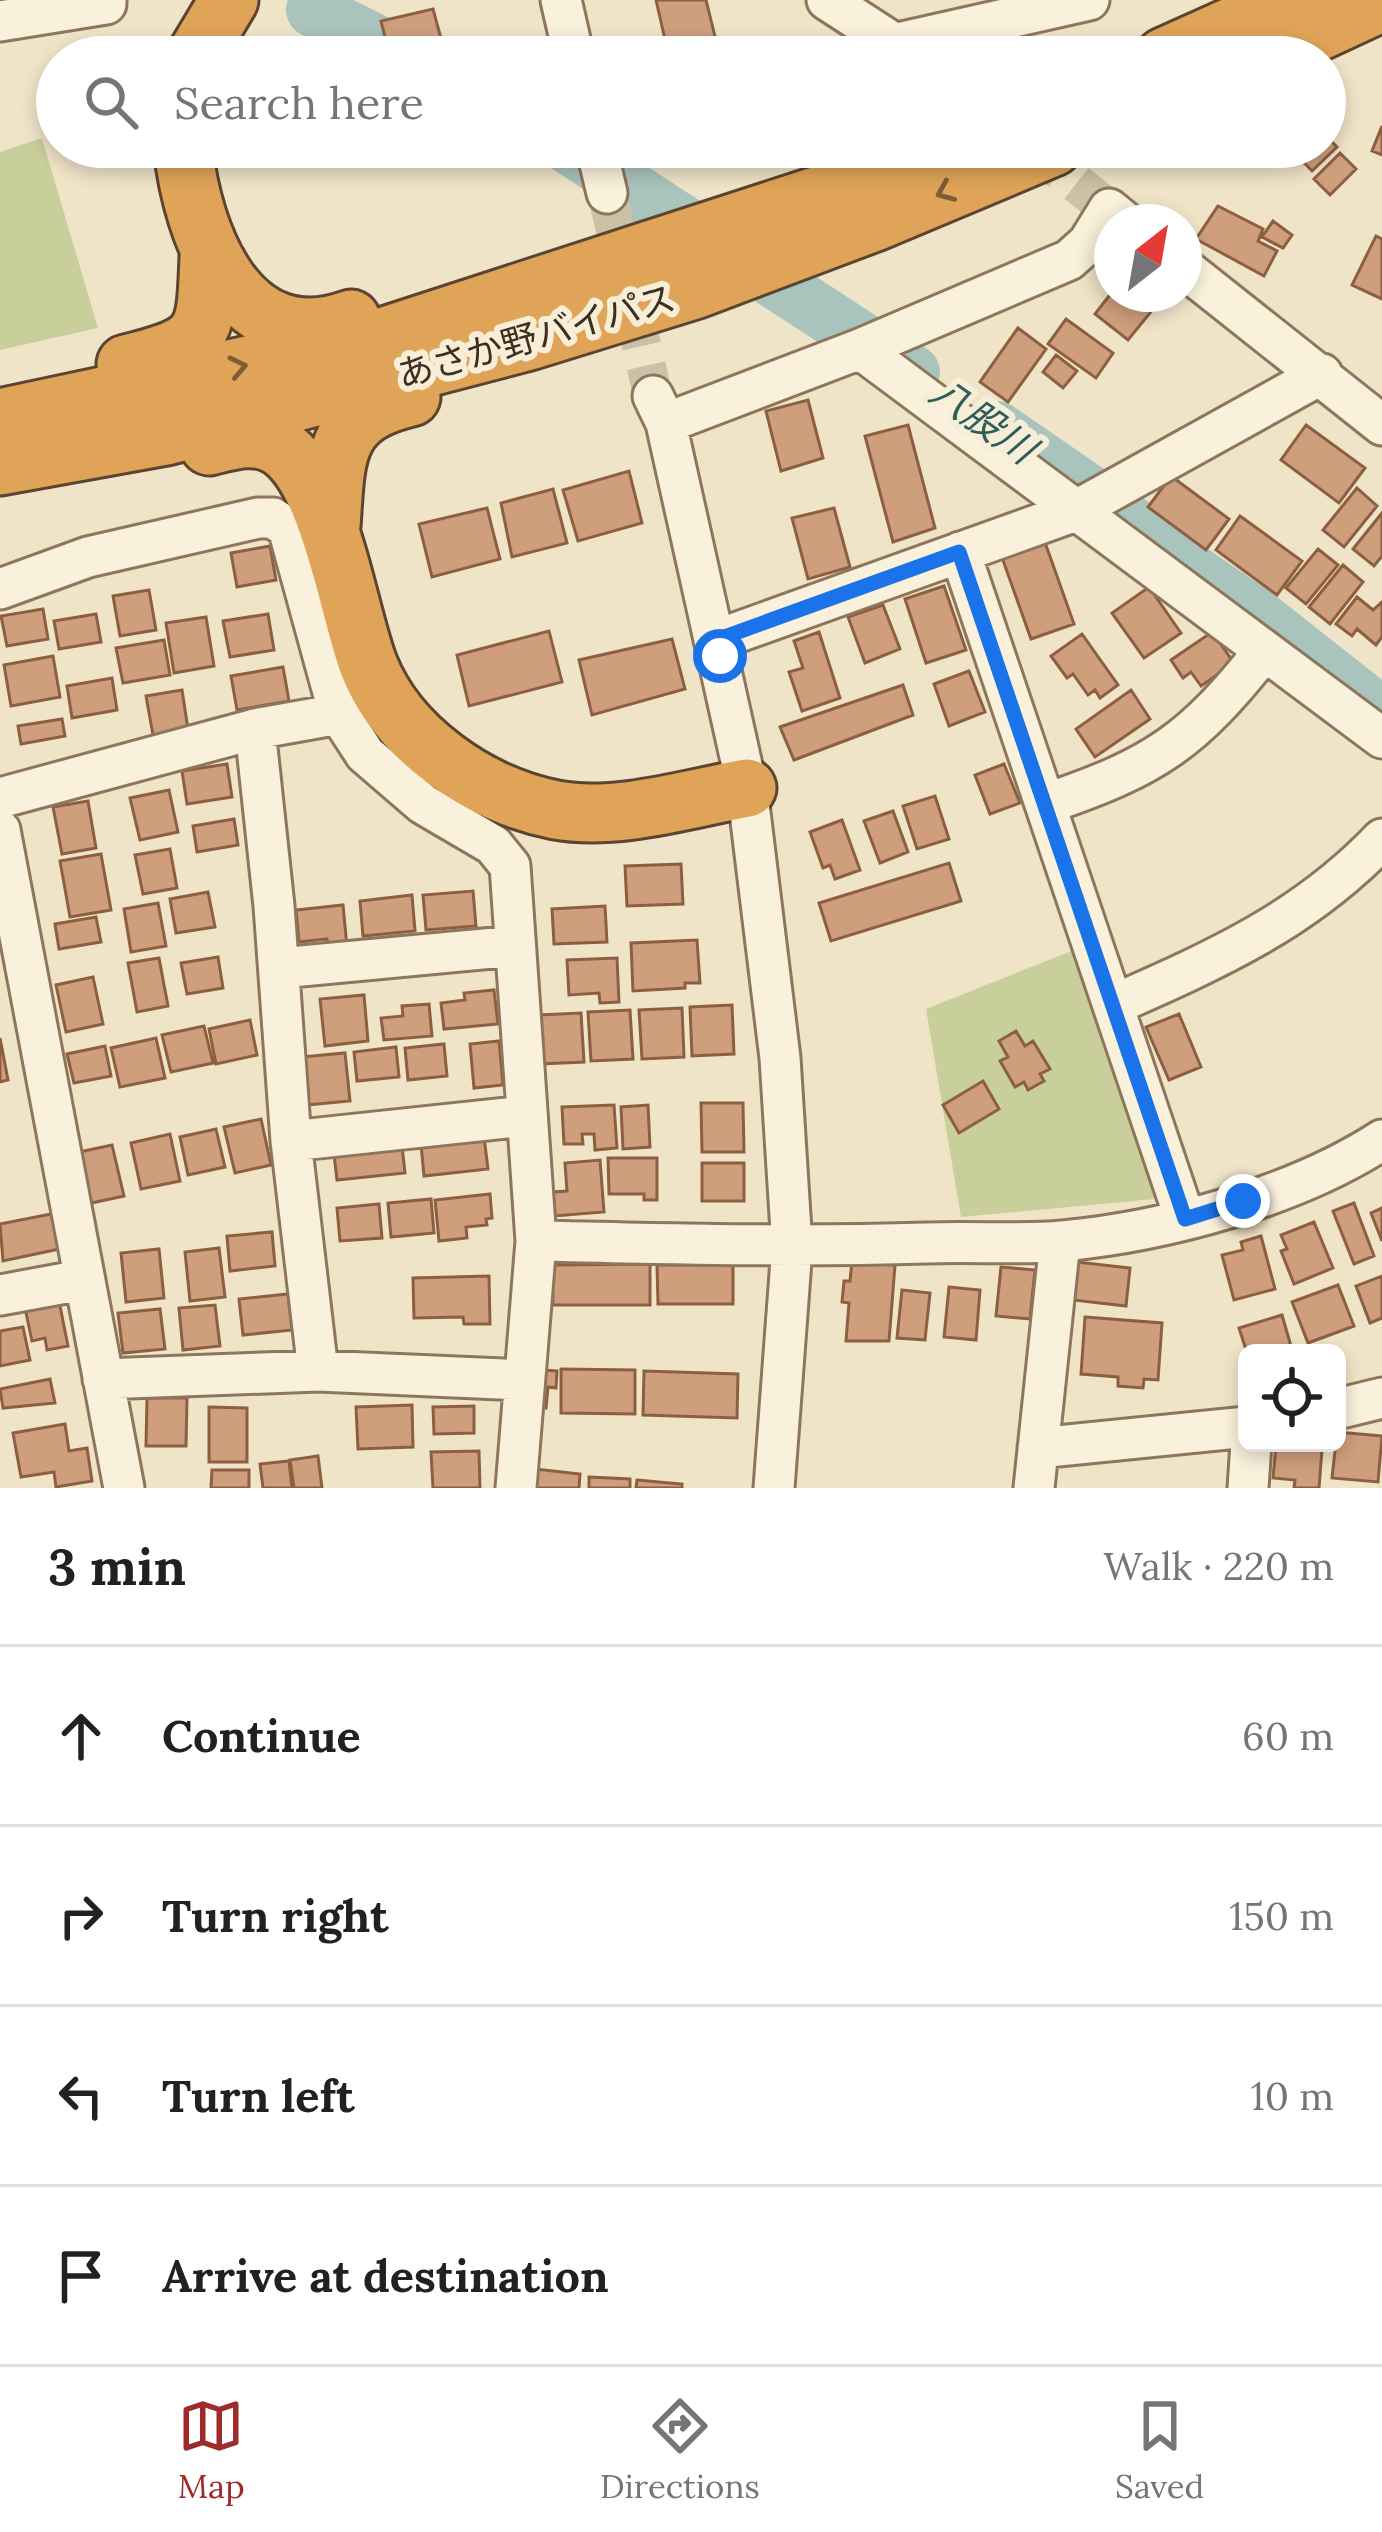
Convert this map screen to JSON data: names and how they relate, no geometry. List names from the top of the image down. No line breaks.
{"streets":{"highway":["あさか野バイパス"]},"water":["八股川"],"north":"top right","page":{"search":"Search here","heading":["3 min","Walk · 220 m"],"list":[["Continue","60 m"],["Turn right","150 m"],["Turn left","10 m"],"Arrive at destination"],"nav":["Map","Directions","Saved"]}}
